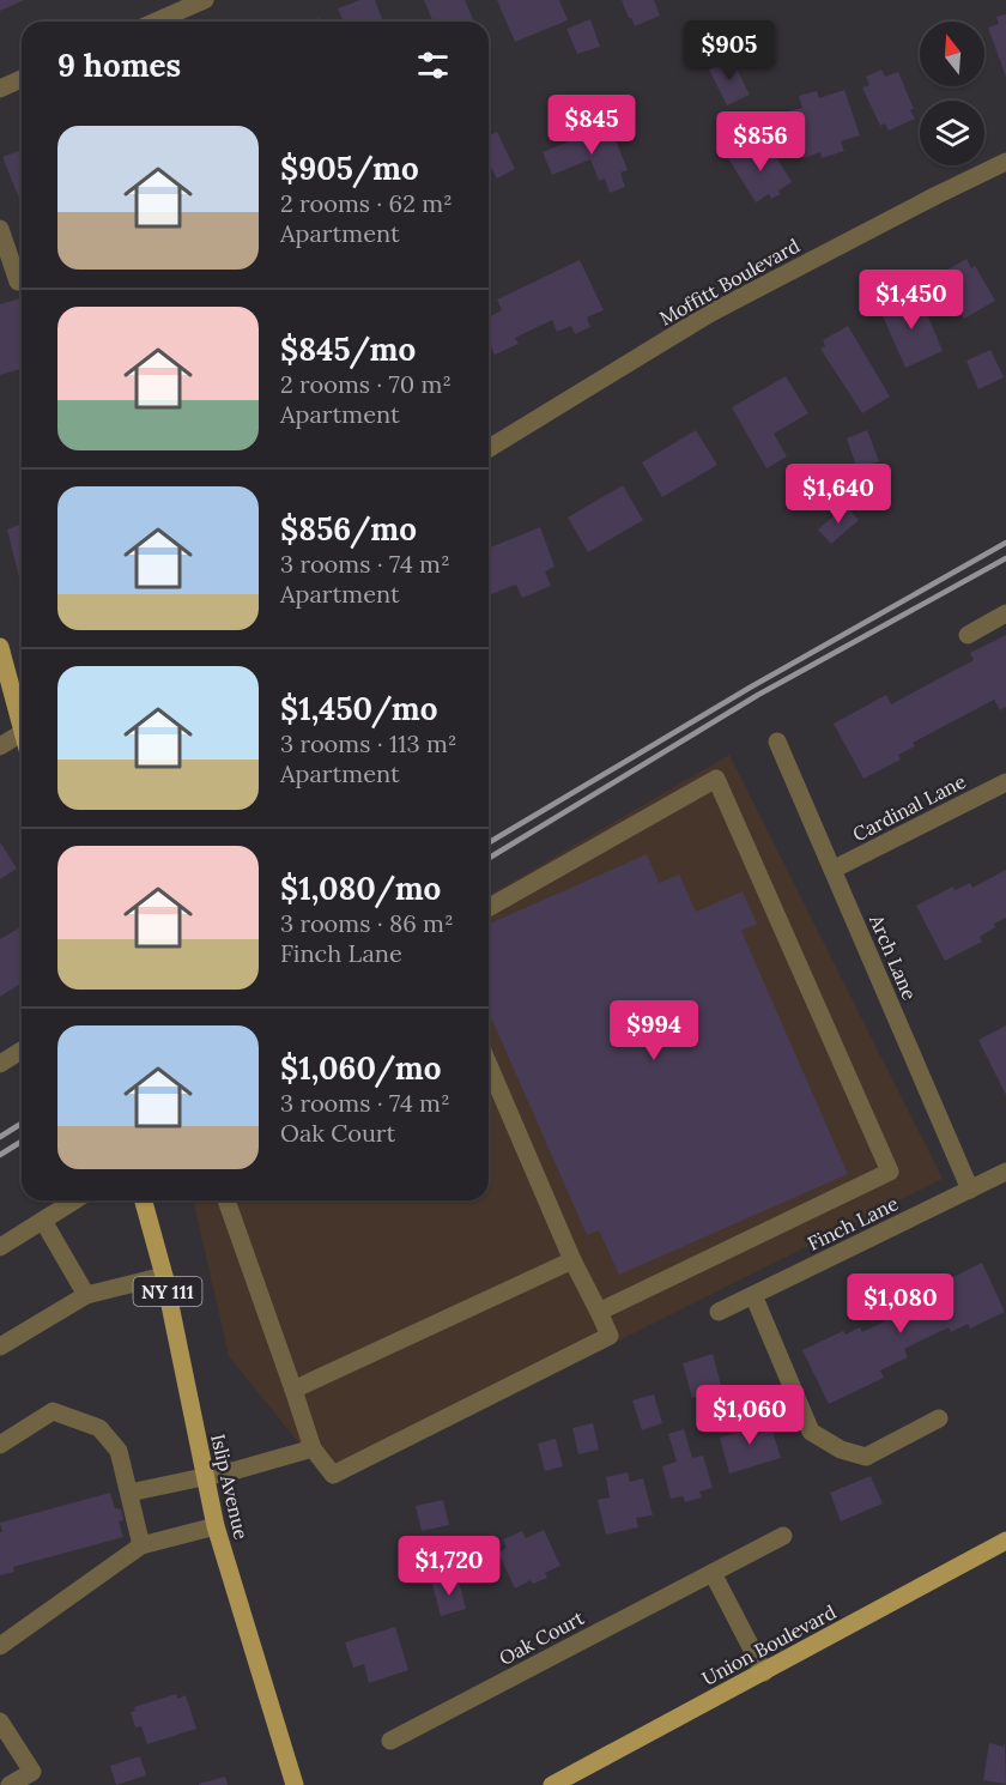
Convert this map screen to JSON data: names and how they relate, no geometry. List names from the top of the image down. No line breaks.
{"streets":{"main road":["NY 111","Islip Avenue","Union Boulevard"],"street":["Moffitt Boulevard","Cardinal Lane","Arch Lane","Finch Lane","Oak Court"]},"crossings":[["Cardinal Lane","Arch Lane"],["Arch Lane","Finch Lane"]],"north":"top","page":{"price":["$905","$845","$856","$1,450","$1,640","$994","$1,080","$1,060","$1,720"],"heading":"9 homes","list":[{"name":"$905/mo","note":"2 rooms · 62 m² · Apartment"},{"name":"$845/mo","note":"2 rooms · 70 m² · Apartment"},{"name":"$856/mo","note":"3 rooms · 74 m² · Apartment"},{"name":"$1,450/mo","note":"3 rooms · 113 m² · Apartment"},{"name":"$1,080/mo","note":"3 rooms · 86 m² · Finch Lane"},{"name":"$1,060/mo","note":"3 rooms · 74 m² · Oak Court"}]}}
